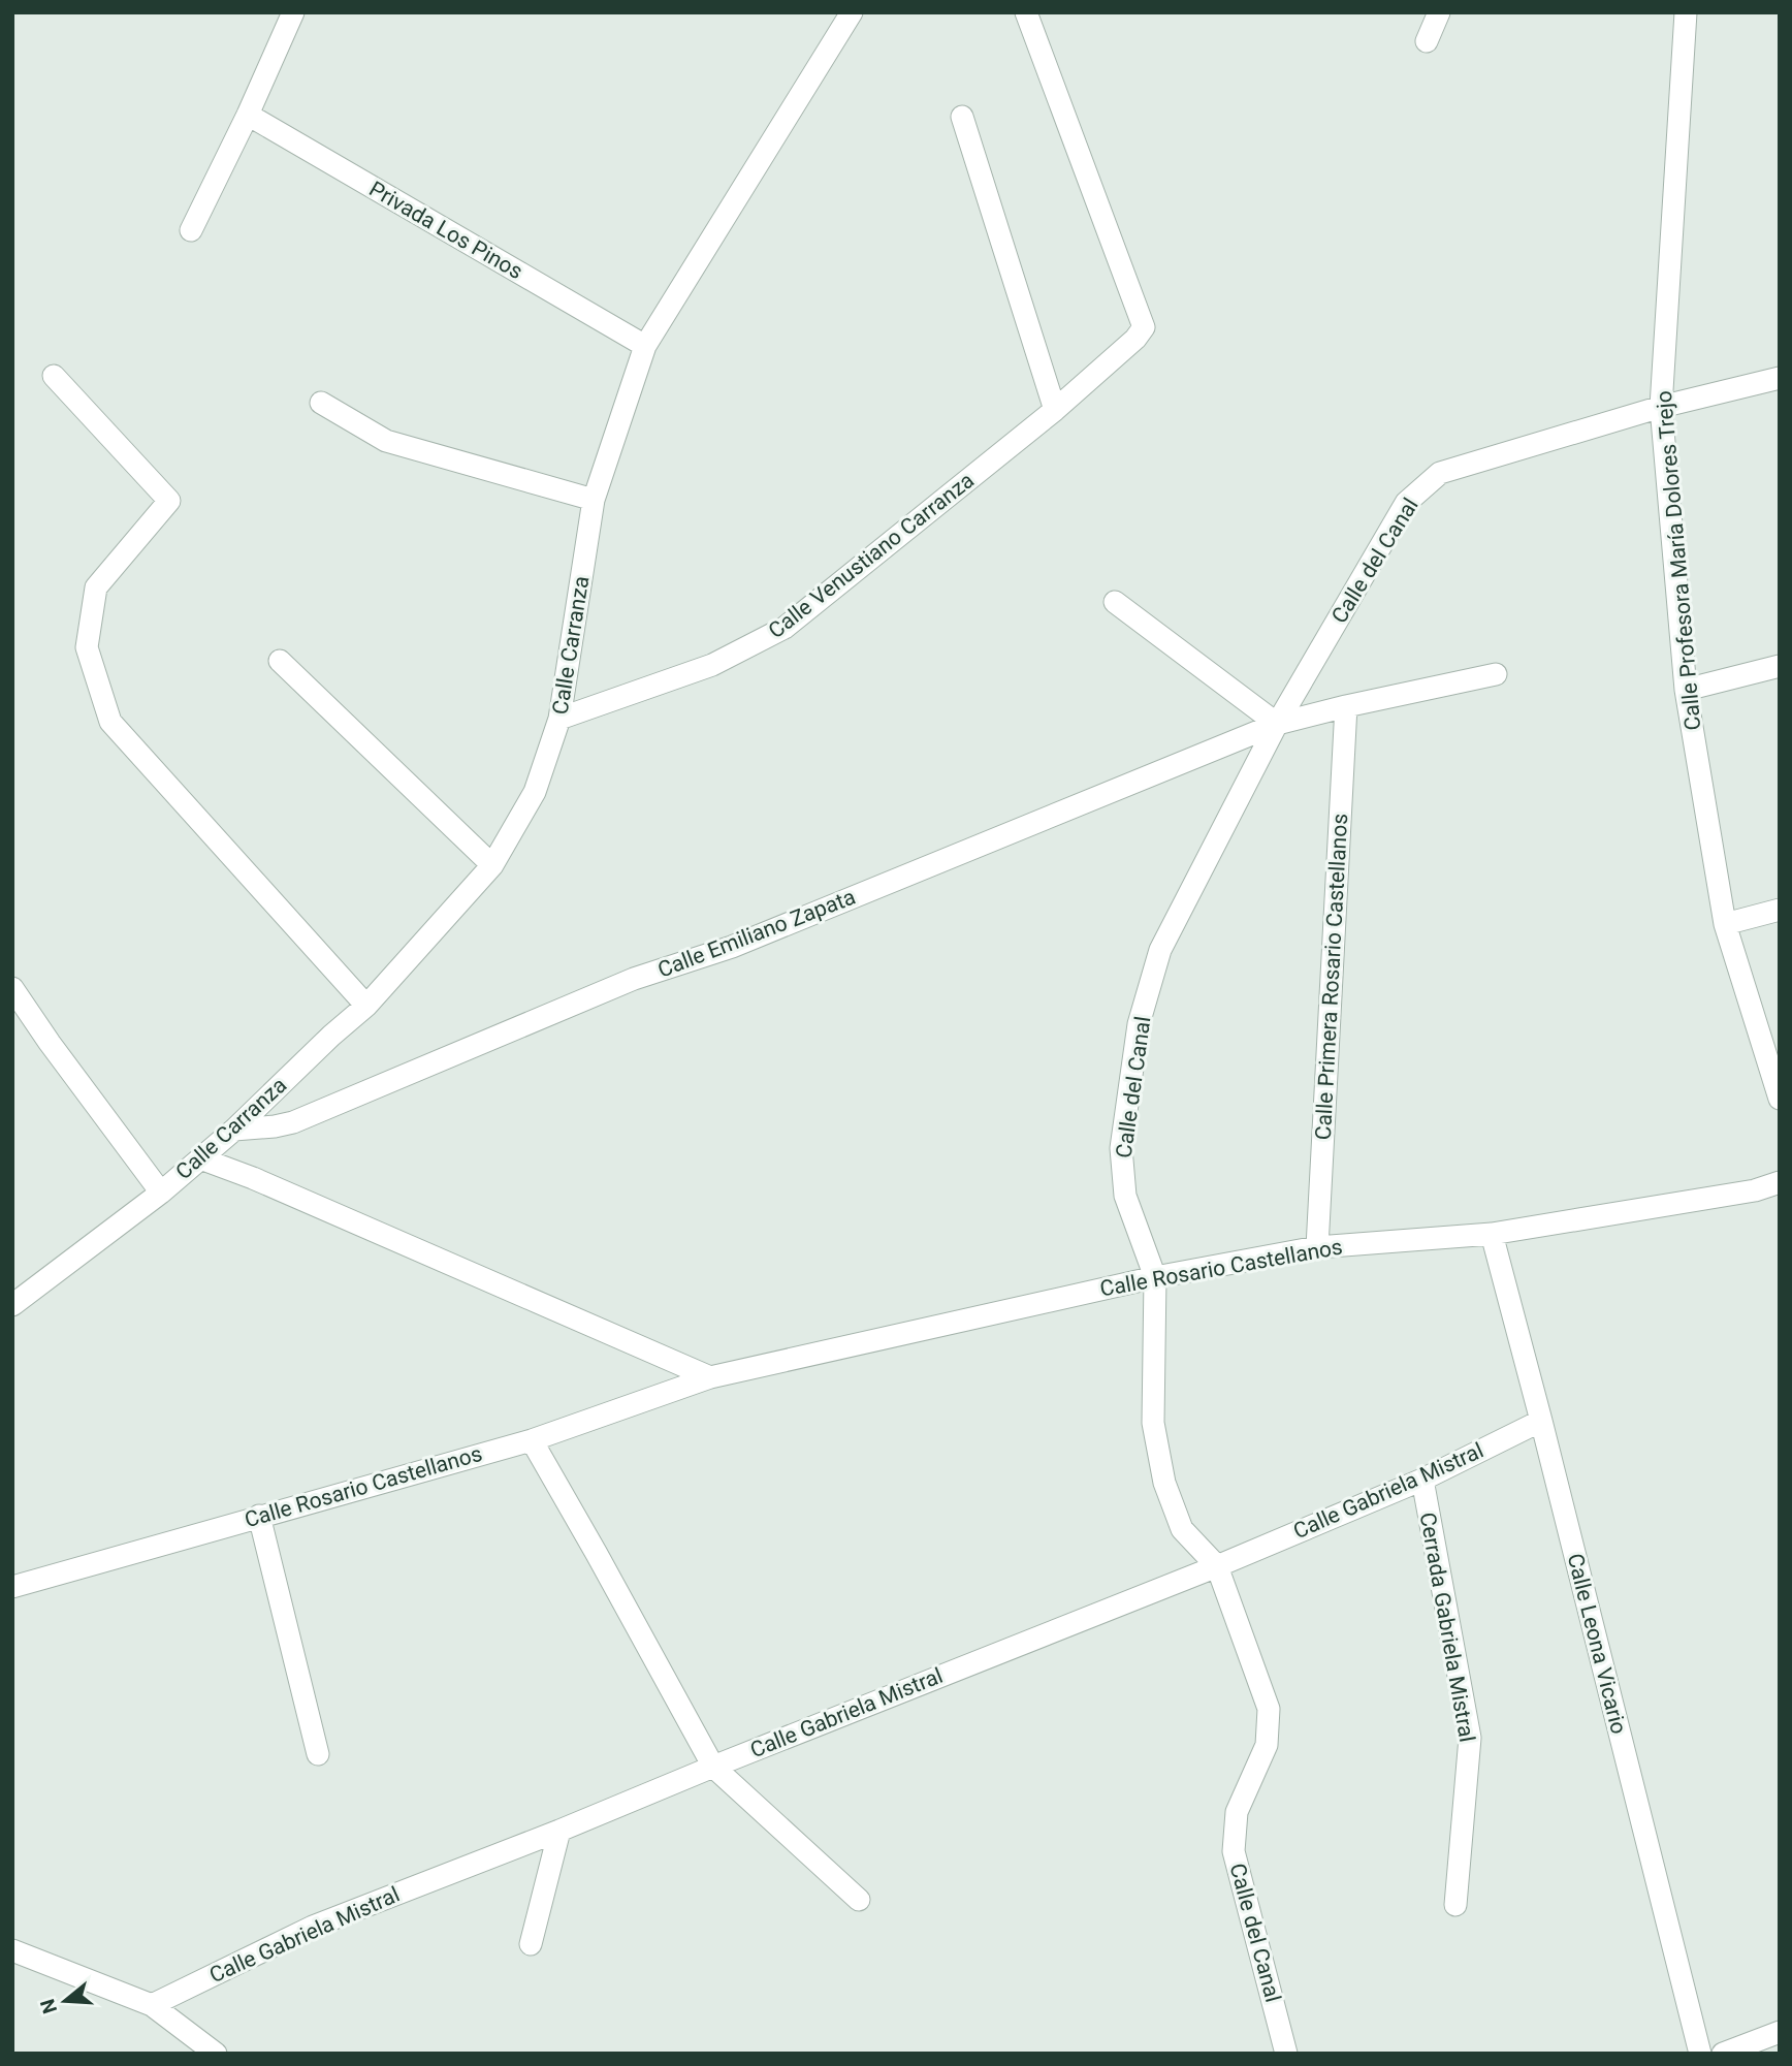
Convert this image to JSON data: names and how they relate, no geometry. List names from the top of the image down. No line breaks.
{"streets":{"street":["Privada Los Pinos","Calle Venustiano Carranza","Calle del Canal","Calle Profesora María Dolores Trejo","Calle Carranza","Calle Emiliano Zapata","Calle Primera Rosario Castellanos","Calle Rosario Castellanos","Calle Gabriela Mistral","Cerrada Gabriela Mistral","Calle Leona Vicario"]},"crossings":[["Privada Los Pinos","Calle Carranza"],["Calle Venustiano Carranza","Calle Carranza"],["Calle del Canal","Calle Profesora María Dolores Trejo"],["Calle del Canal","Calle Emiliano Zapata"],["Calle del Canal","Calle Rosario Castellanos"],["Calle del Canal","Calle Gabriela Mistral"],["Calle Carranza","Calle Emiliano Zapata"],["Calle Emiliano Zapata","Calle Primera Rosario Castellanos"],["Calle Primera Rosario Castellanos","Calle Rosario Castellanos"],["Calle Rosario Castellanos","Calle Leona Vicario"],["Calle Gabriela Mistral","Cerrada Gabriela Mistral"],["Calle Gabriela Mistral","Calle Leona Vicario"]],"north":"left"}
